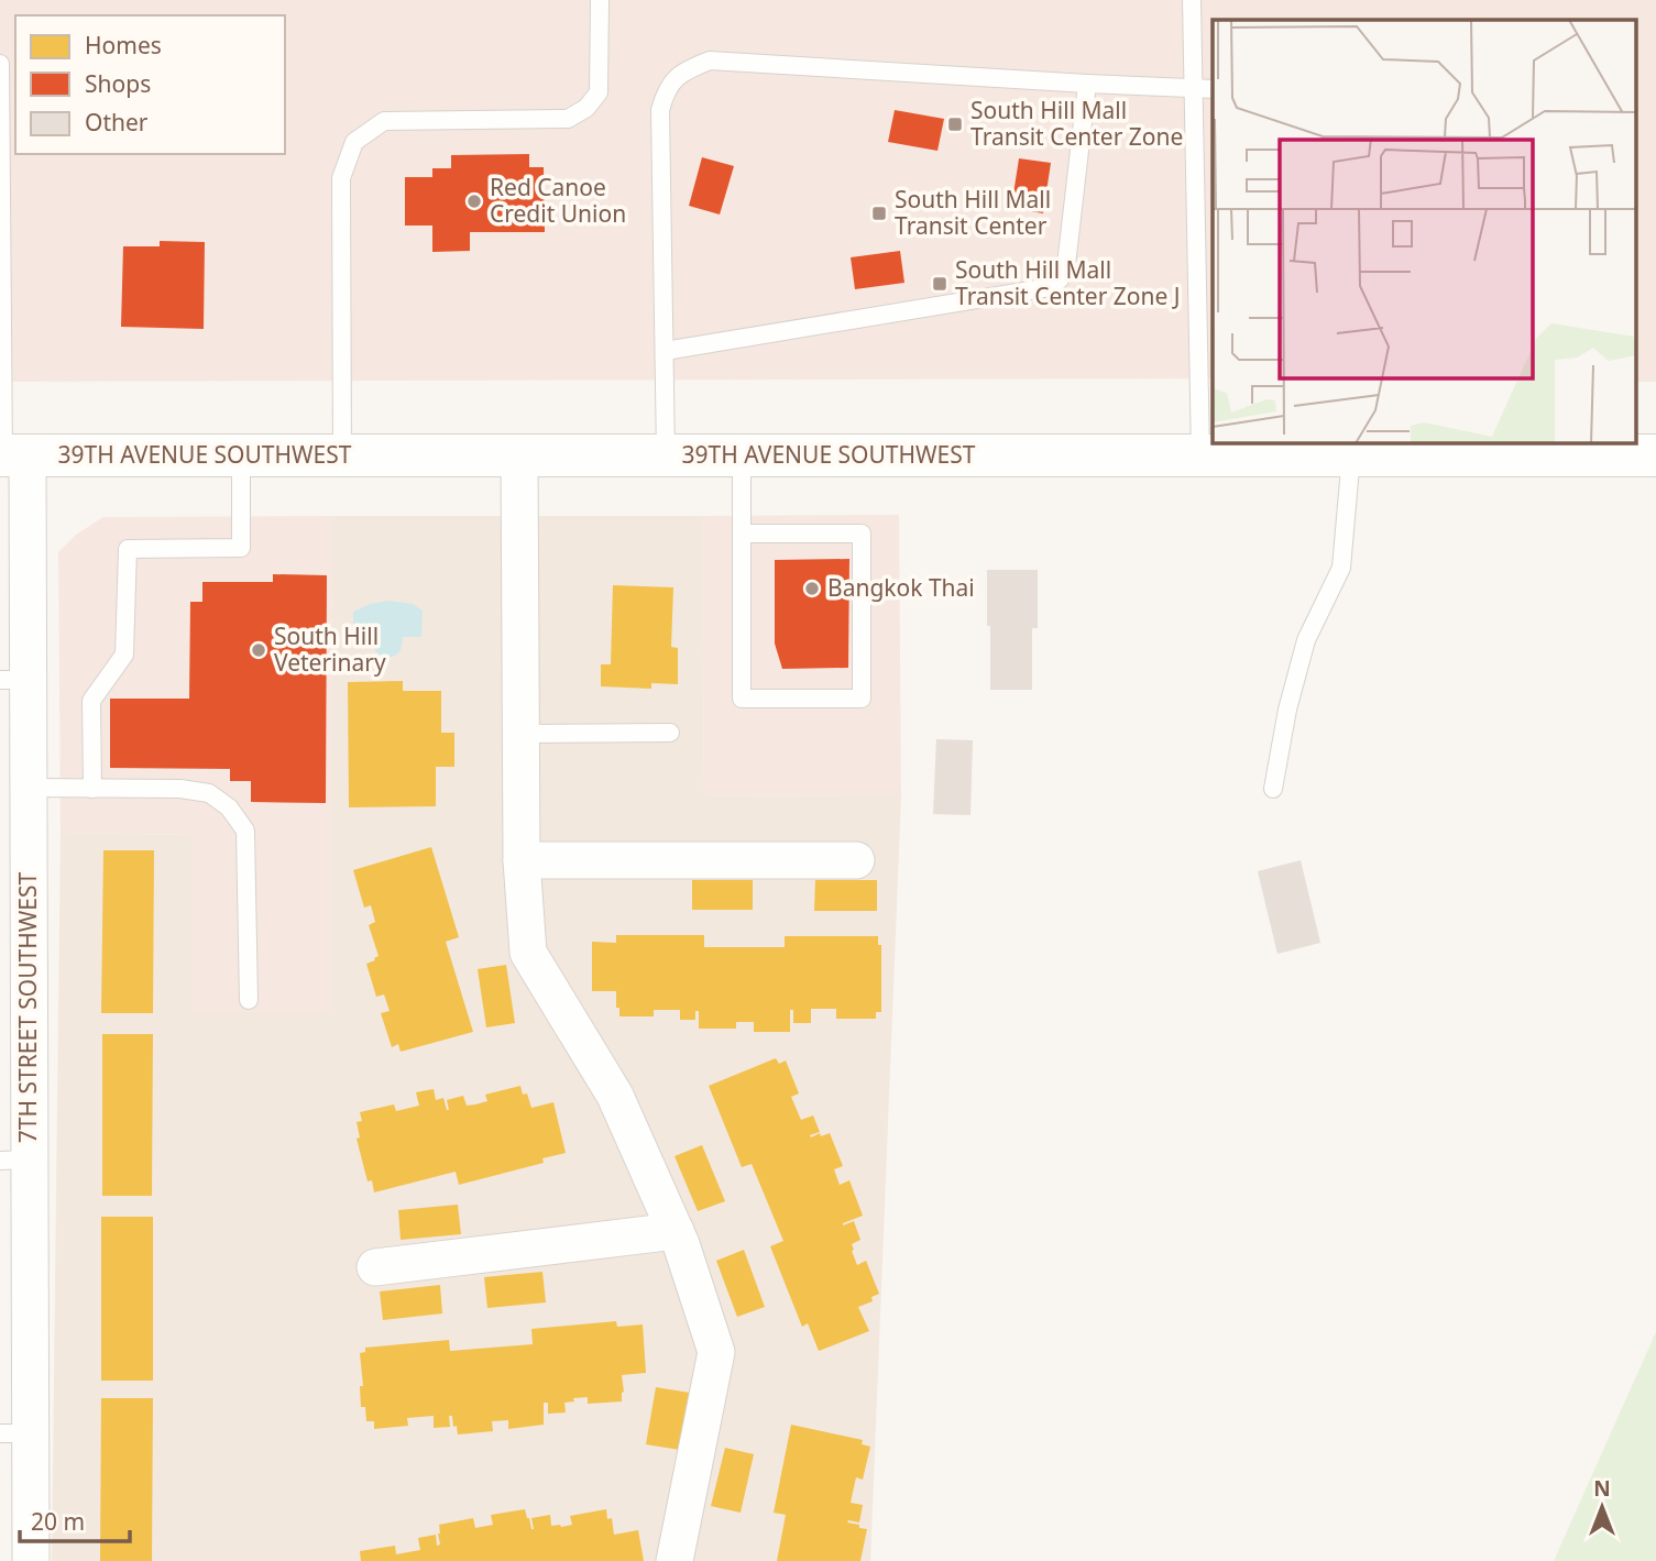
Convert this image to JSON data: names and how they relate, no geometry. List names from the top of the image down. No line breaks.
{"streets":{"main road":["39TH AVENUE SOUTHWEST"],"street":["7TH STREET SOUTHWEST"]},"crossings":[["39TH AVENUE SOUTHWEST","7TH STREET SOUTHWEST"]],"places":{"transit":["South Hill Mall Transit Center Zone","South Hill Mall Transit Center","South Hill Mall Transit Center Zone J"],"other":["Red Canoe Credit Union","Bangkok Thai","South Hill Veterinary"]},"legend":["Homes","Shops","Other"],"scale_bar":"20 m","north":"top"}
